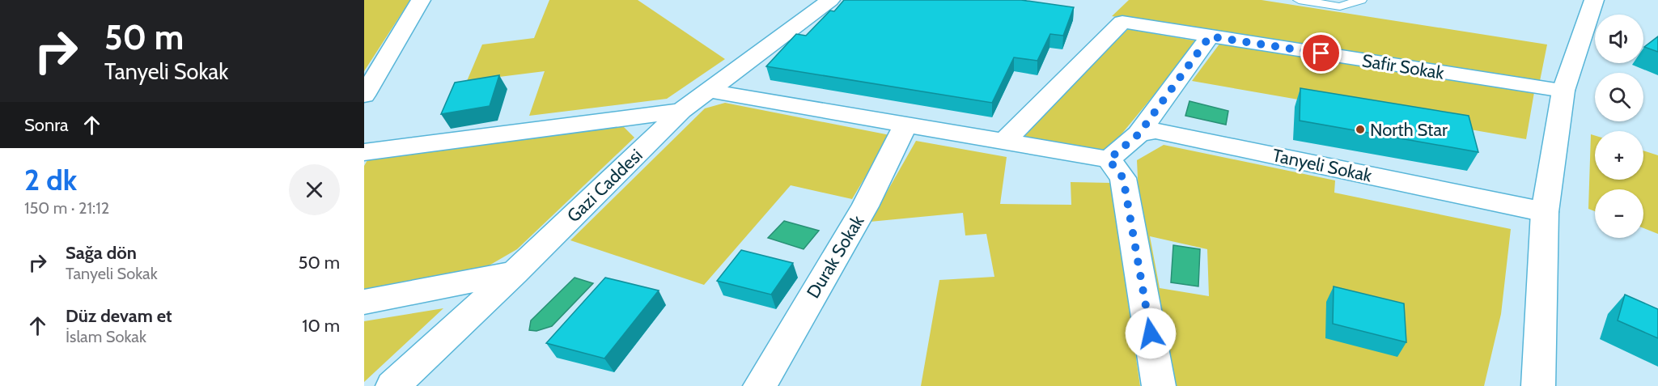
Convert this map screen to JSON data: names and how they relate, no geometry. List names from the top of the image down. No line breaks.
{"streets":{"street":["Safir Sokak","Tanyeli Sokak","Gazi Caddesi","Durak Sokak"]},"places":["North Star"],"page":{"turn":["50 m","Tanyeli Sokak"],"map_buttons":["+","−"],"then":"Sonra","heading":["2 dk","150 m · 21:12"],"list":[{"name":"Sağa dön","note":"Tanyeli Sokak","value":"50 m"},{"name":"Düz devam et","note":"İslam Sokak","value":"10 m"}]}}
